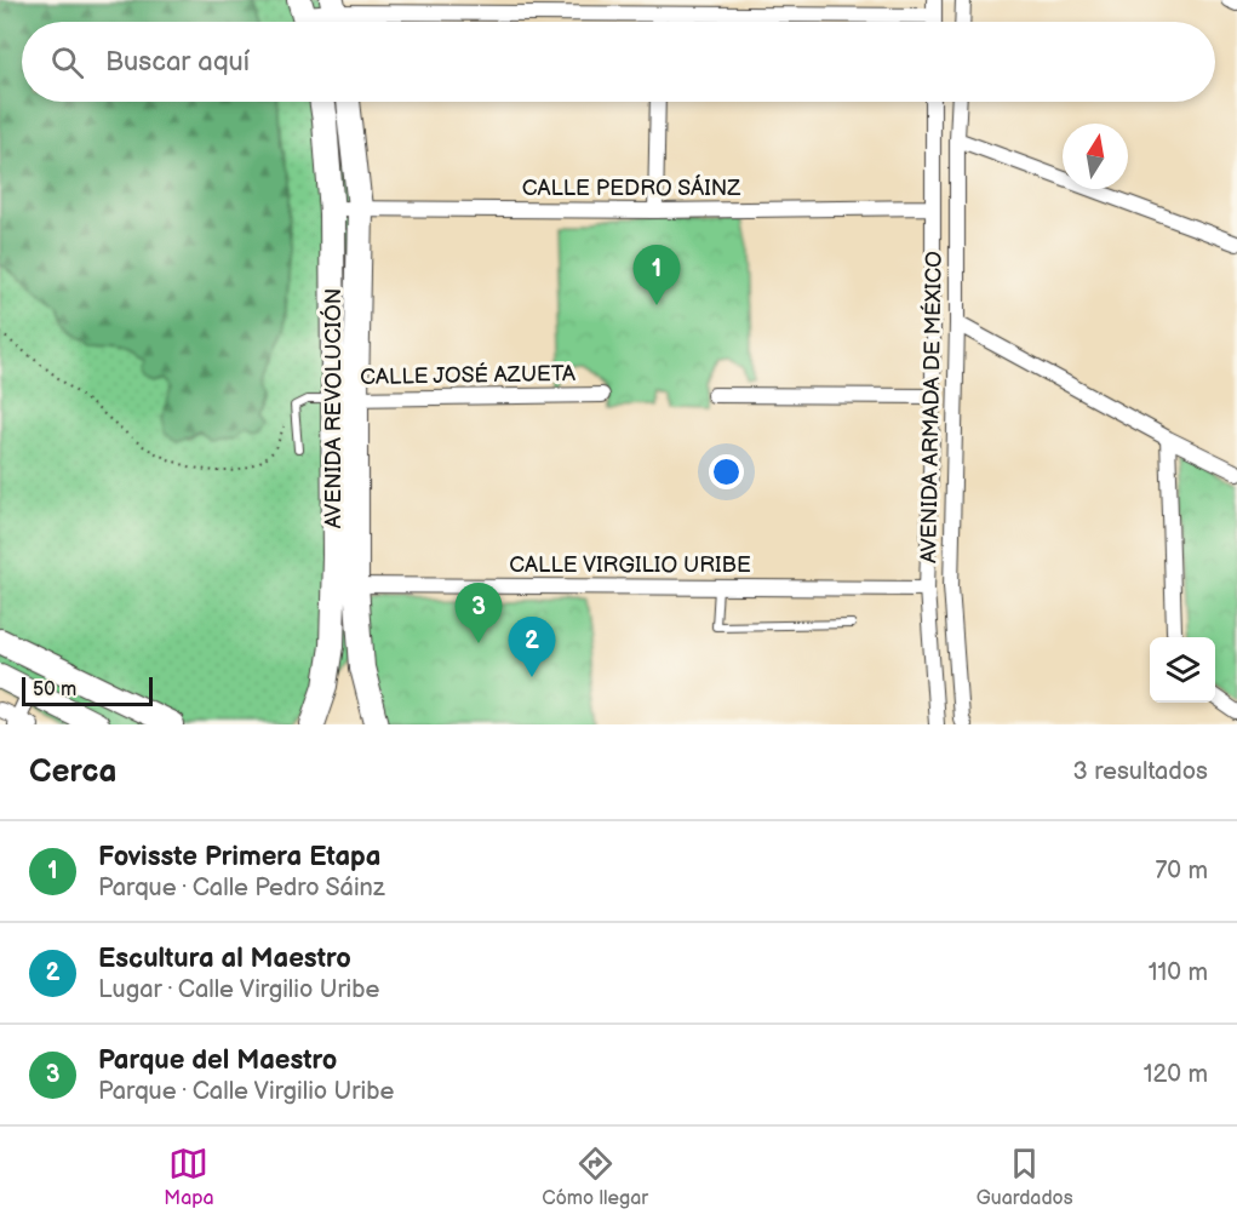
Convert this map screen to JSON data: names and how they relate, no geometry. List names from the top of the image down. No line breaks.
{"streets":{"main road":["AVENIDA REVOLUCIÓN"],"street":["CALLE PEDRO SÁINZ","CALLE JOSÉ AZUETA","AVENIDA ARMADA DE MÉXICO","CALLE VIRGILIO URIBE"]},"crossings":[["CALLE PEDRO SÁINZ","AVENIDA ARMADA DE MÉXICO"],["CALLE PEDRO SÁINZ","AVENIDA REVOLUCIÓN"],["CALLE JOSÉ AZUETA","AVENIDA REVOLUCIÓN"],["AVENIDA ARMADA DE MÉXICO","CALLE VIRGILIO URIBE"],["AVENIDA REVOLUCIÓN","CALLE VIRGILIO URIBE"]],"scale_bar":"50 m","north":"top","page":{"search":"Buscar aquí","pins":["1","3","2"],"scale":"50 m","heading":["Cerca","3 resultados"],"list":[{"mark":"1","name":"Fovisste Primera Etapa","note":"Parque · Calle Pedro Sáinz","value":"70 m"},{"mark":"2","name":"Escultura al Maestro","note":"Lugar · Calle Virgilio Uribe","value":"110 m"},{"mark":"3","name":"Parque del Maestro","note":"Parque · Calle Virgilio Uribe","value":"120 m"}],"nav":["Mapa","Cómo llegar","Guardados"]}}
